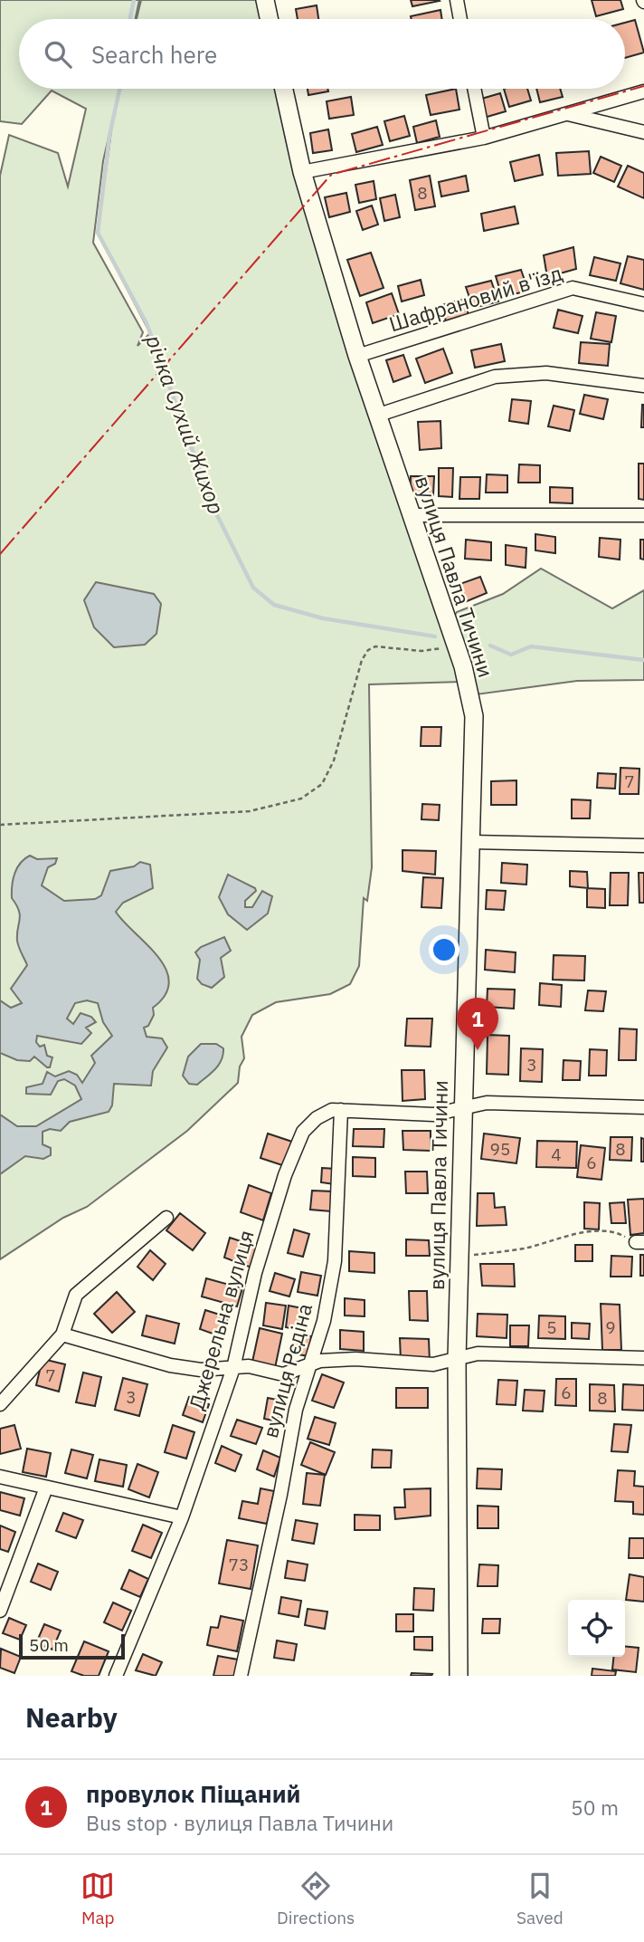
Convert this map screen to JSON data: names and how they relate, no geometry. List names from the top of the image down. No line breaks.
{"streets":{"main road":["вулиця Павла Тичини"],"street":["Шафрановий в'їзд","Джерельна вулиця","вулиця Рєдіна"]},"crossings":[["Шафрановий в'їзд","вулиця Павла Тичини"],["вулиця Павла Тичини","Джерельна вулиця"],["Джерельна вулиця","вулиця Рєдіна"]],"water":["річка Сухий Жихор"],"house_numbers":["8","7","3","95","8","4","6","5","9","7","6","3","8","73"],"scale_bar":"50 m","page":{"search":"Search here","pins":"1","scale":"50 m","heading":"Nearby","list":[{"mark":"1","name":"провулок Піщаний","note":"Bus stop · вулиця Павла Тичини","value":"50 m"}],"nav":["Map","Directions","Saved"]}}
